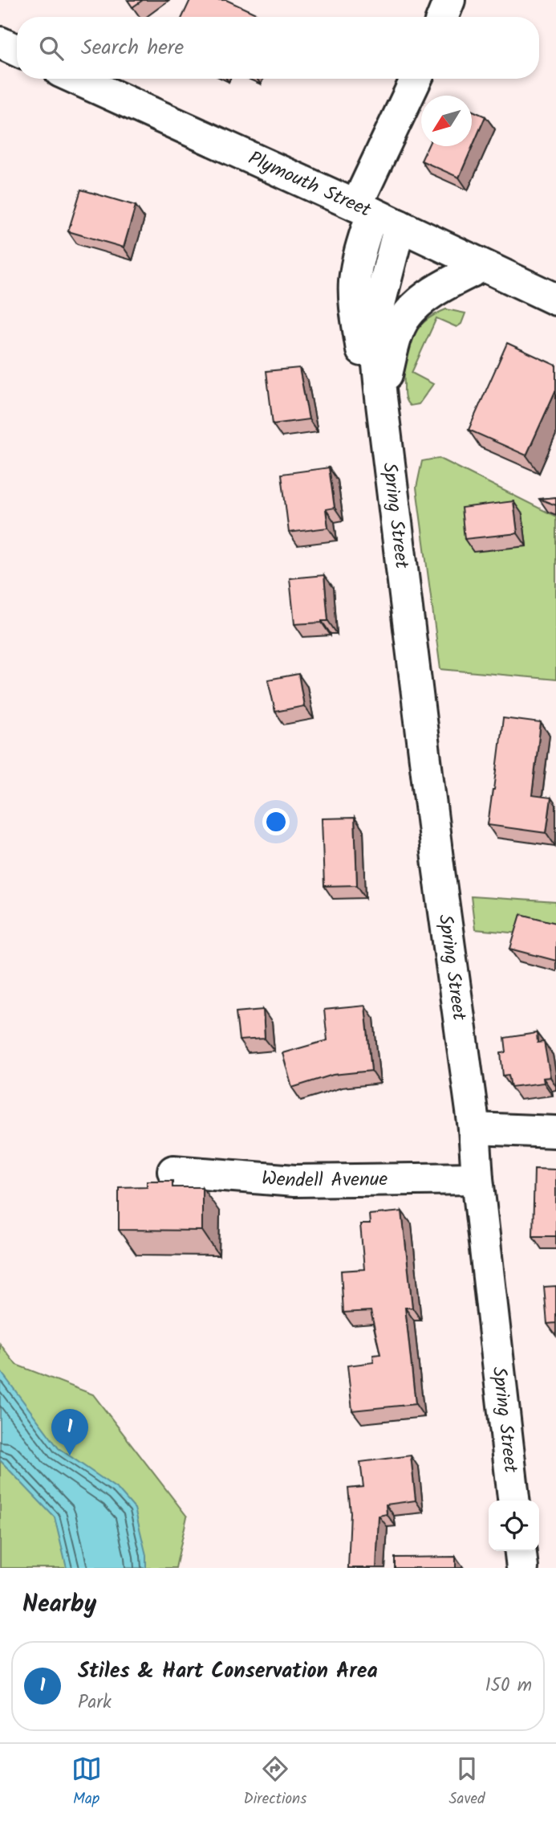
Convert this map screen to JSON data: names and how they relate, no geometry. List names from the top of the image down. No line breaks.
{"streets":{"street":["Plymouth Street","Spring Street","Wendell Avenue"]},"crossings":[["Plymouth Street","Spring Street"],["Spring Street","Wendell Avenue"]],"north":"bottom left","page":{"search":"Search here","pins":"1","heading":"Nearby","list":[{"mark":"1","name":"Stiles & Hart Conservation Area","note":"Park","value":"150 m"}],"nav":["Map","Directions","Saved"]}}
